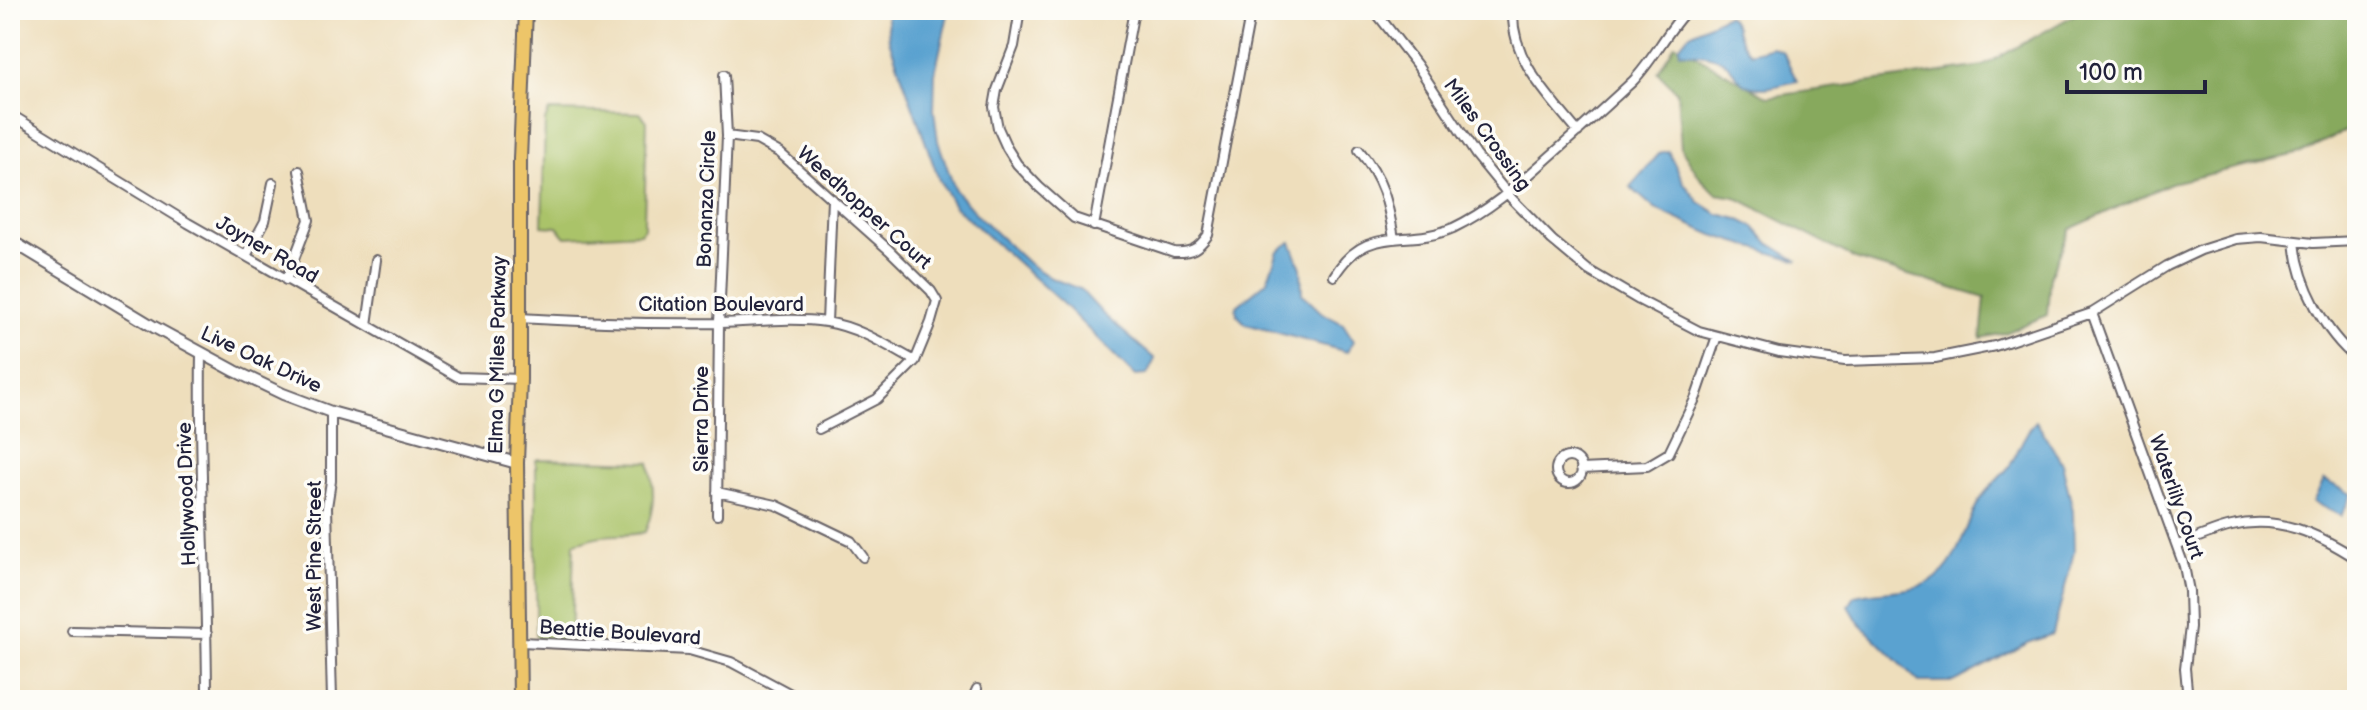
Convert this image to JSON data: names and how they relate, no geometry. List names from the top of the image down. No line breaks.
{"streets":{"main road":["Elma G Miles Parkway"],"street":["Miles Crossing","Bonanza Circle","Weedhopper Court","Joyner Road","Citation Boulevard","Live Oak Drive","Sierra Drive","Hollywood Drive","Waterlily Court","West Pine Street","Beattie Boulevard"]},"crossings":[["Miles Crossing","Waterlily Court"],["Bonanza Circle","Weedhopper Court"],["Bonanza Circle","Citation Boulevard"],["Bonanza Circle","Sierra Drive"],["Weedhopper Court","Citation Boulevard"],["Joyner Road","Elma G Miles Parkway"],["Citation Boulevard","Elma G Miles Parkway"],["Citation Boulevard","Sierra Drive"],["Elma G Miles Parkway","Live Oak Drive"],["Elma G Miles Parkway","Beattie Boulevard"],["Live Oak Drive","Hollywood Drive"],["Live Oak Drive","West Pine Street"]],"scale_bar":"100 m"}
